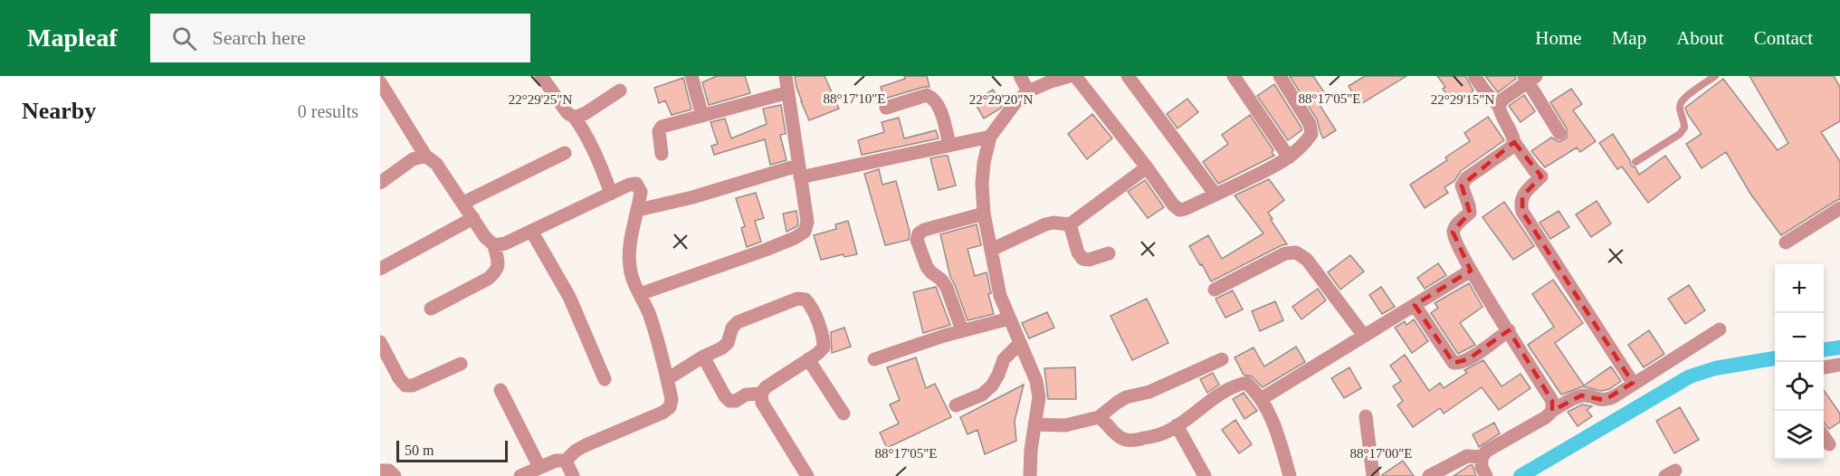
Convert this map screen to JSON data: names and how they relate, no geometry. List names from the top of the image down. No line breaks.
{"scale_bar":"50 m","page":{"header":"Mapleaf","search":"Search here","nav":["Home","Map","About","Contact"],"heading":["Nearby","0 results"],"map_buttons":["+","−"],"scale":"50 m"},"coordinates":["88°17'10\"E","88°17'05\"E","22°29'15\"N","22°29'25\"N","22°29'20\"N","88°17'00\"E"]}
